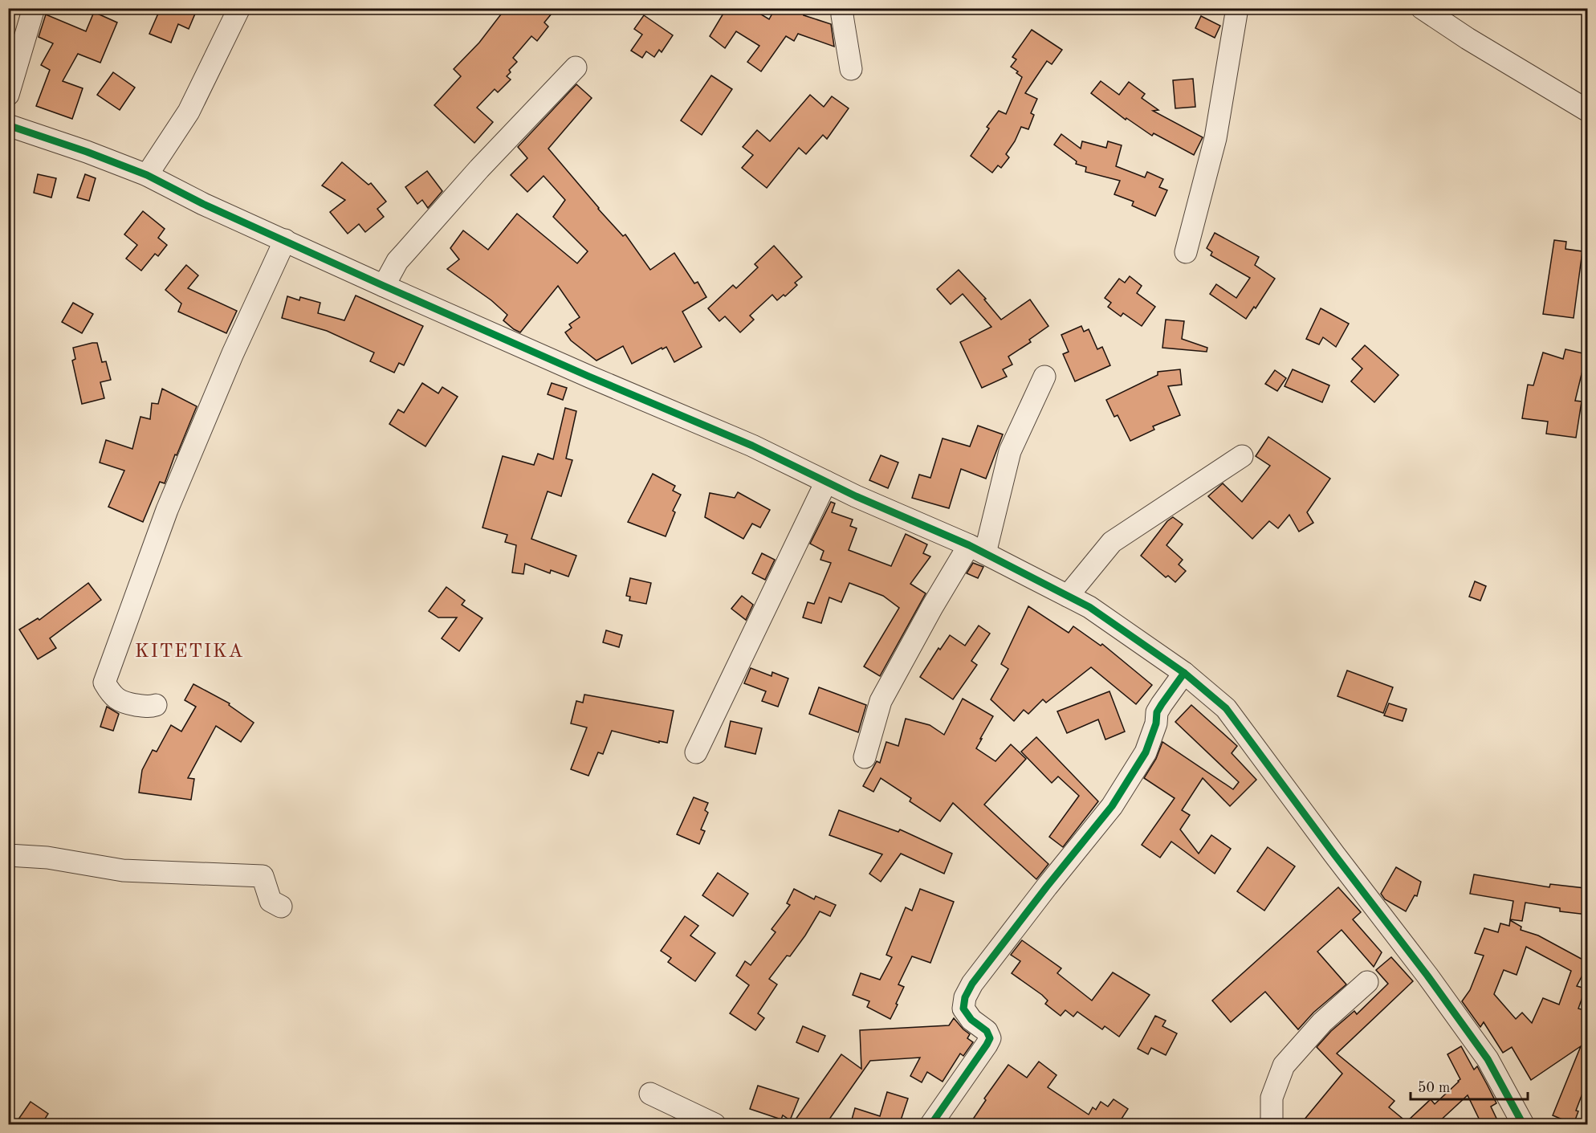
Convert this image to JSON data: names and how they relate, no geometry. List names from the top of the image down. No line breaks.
{"districts":["KITETIKA"],"scale_bar":"50 m"}
